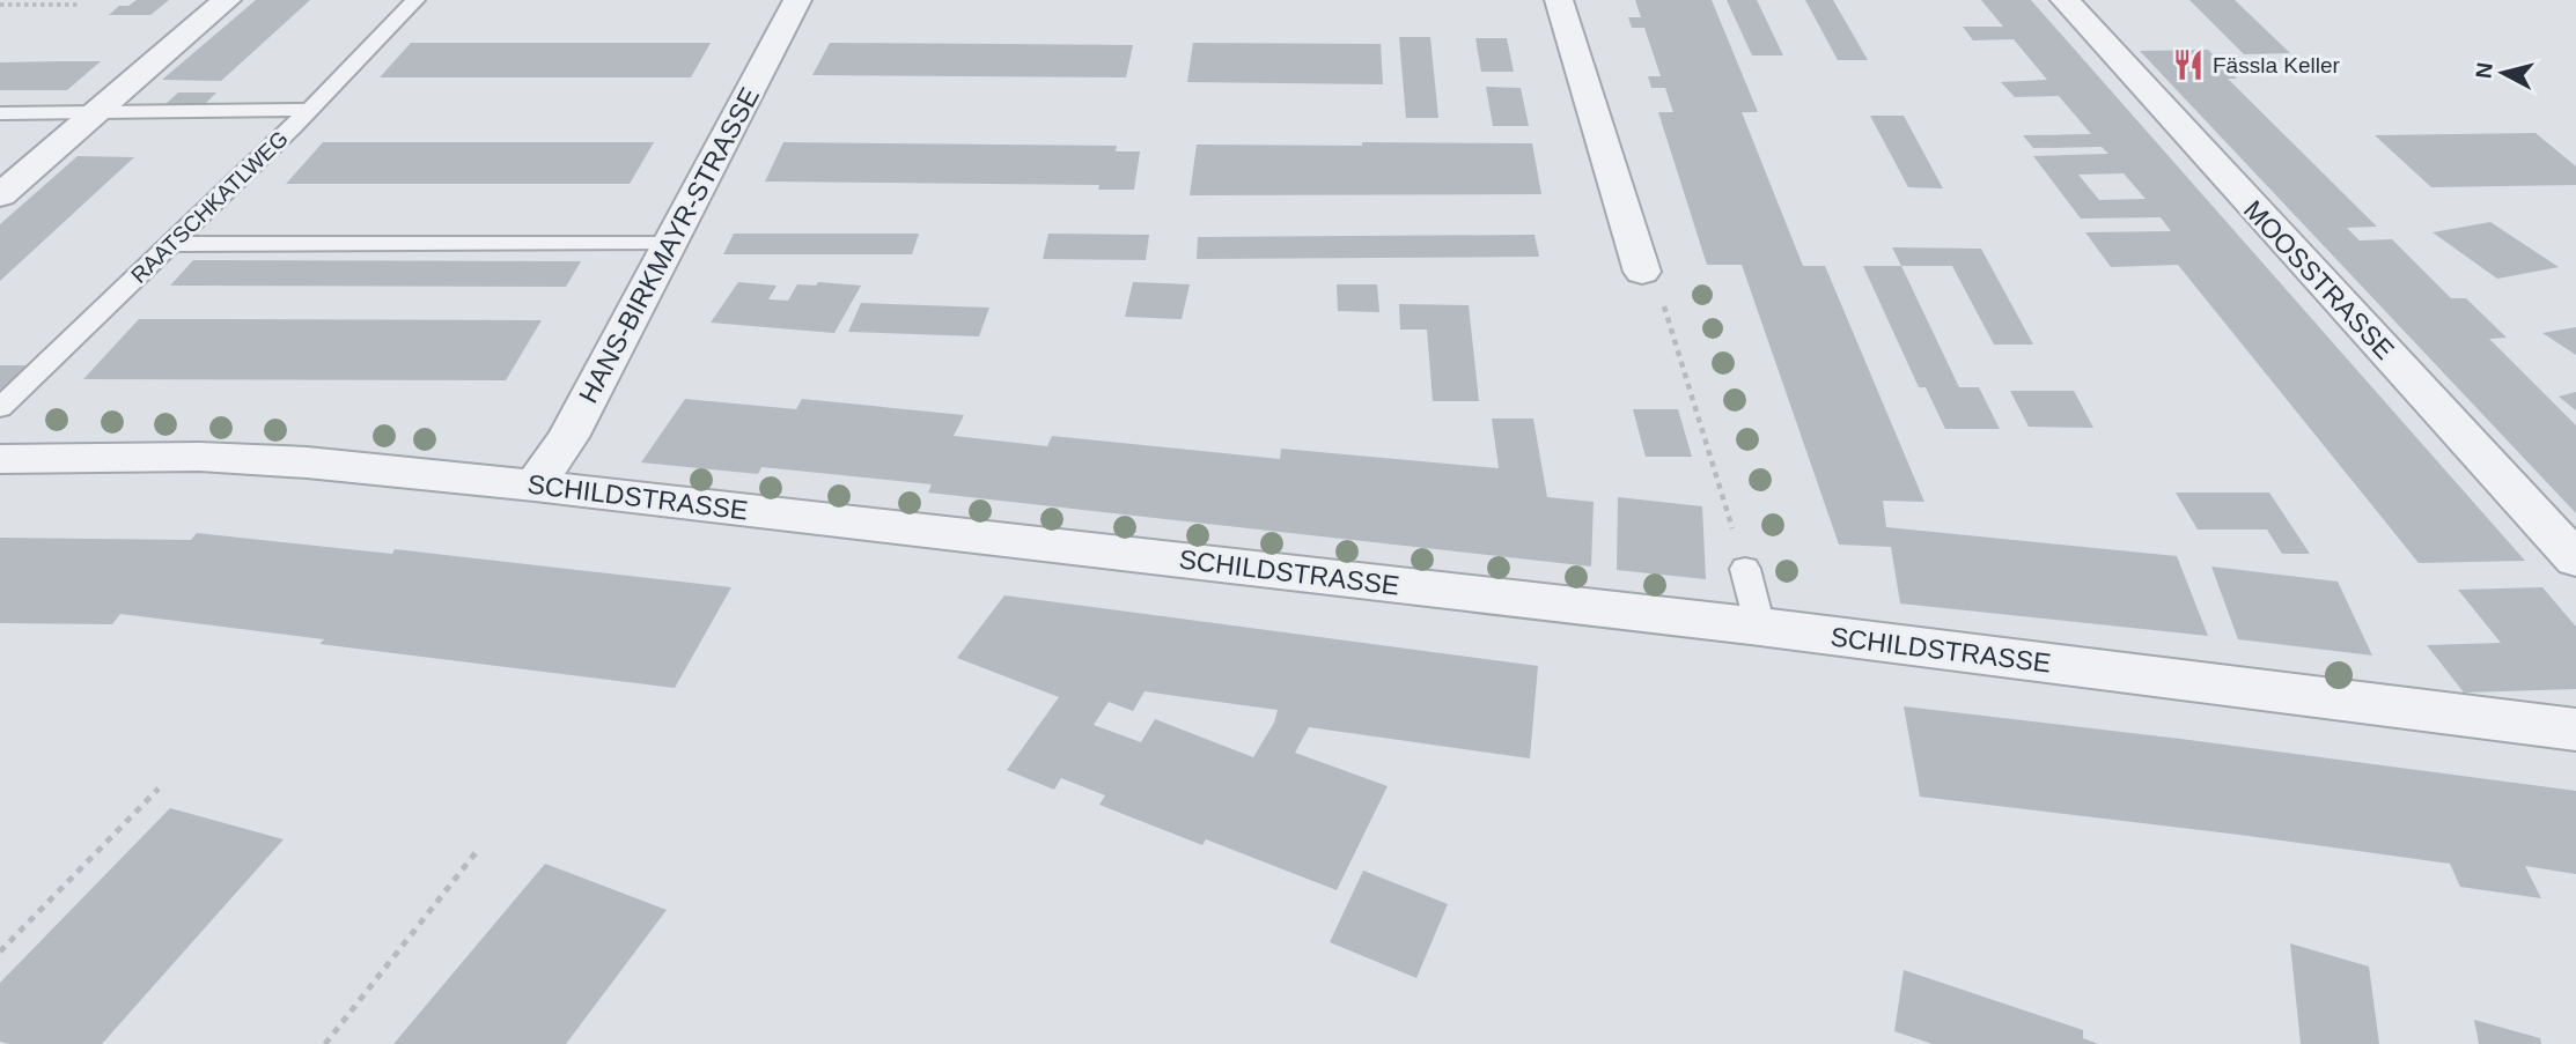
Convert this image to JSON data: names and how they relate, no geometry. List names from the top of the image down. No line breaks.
{"streets":{"street":["HANS-BIRKMAYR-STRASSE","MOOSSTRASSE","SCHILDSTRASSE"],"lane":["RAATSCHKATLWEG"]},"crossings":[["HANS-BIRKMAYR-STRASSE","SCHILDSTRASSE"]],"places":{"restaurant":["Fässla Keller"]},"north":"left"}
